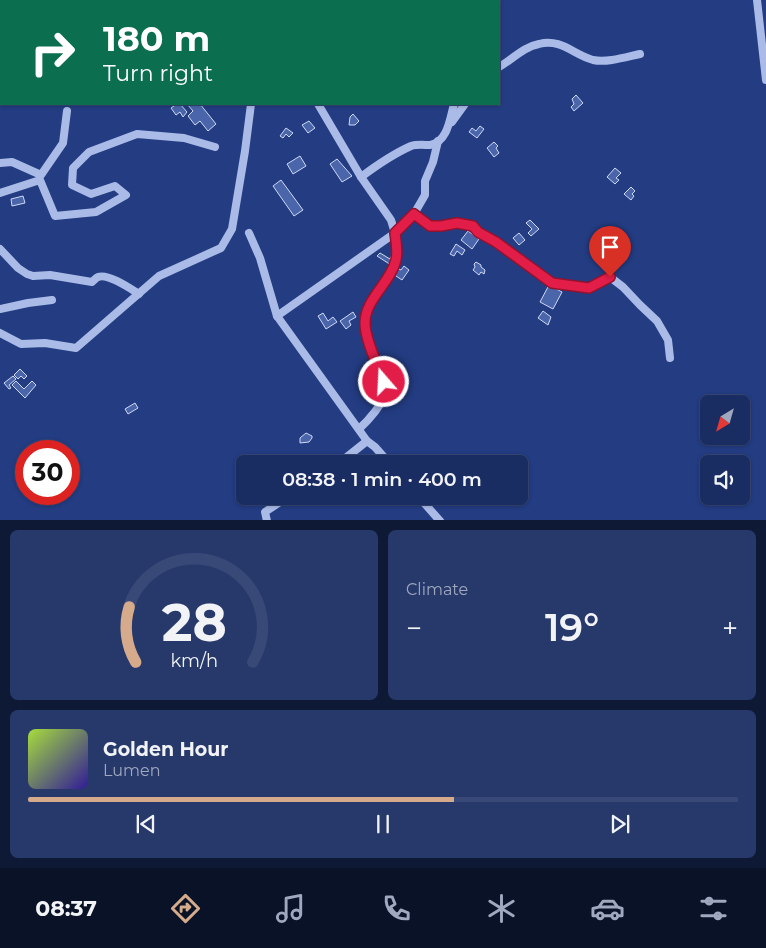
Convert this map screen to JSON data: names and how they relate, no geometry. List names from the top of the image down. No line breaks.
{"north":"bottom left","page":{"turn":["180 m","Turn right"],"limit":"30","trip":"08:38 · 1 min · 400 m","tile":"Climate","heat":["−","19°","+"],"song":["Golden Hour","Lumen"],"tabs":"08:37","gauge":["28","km/h"]}}
